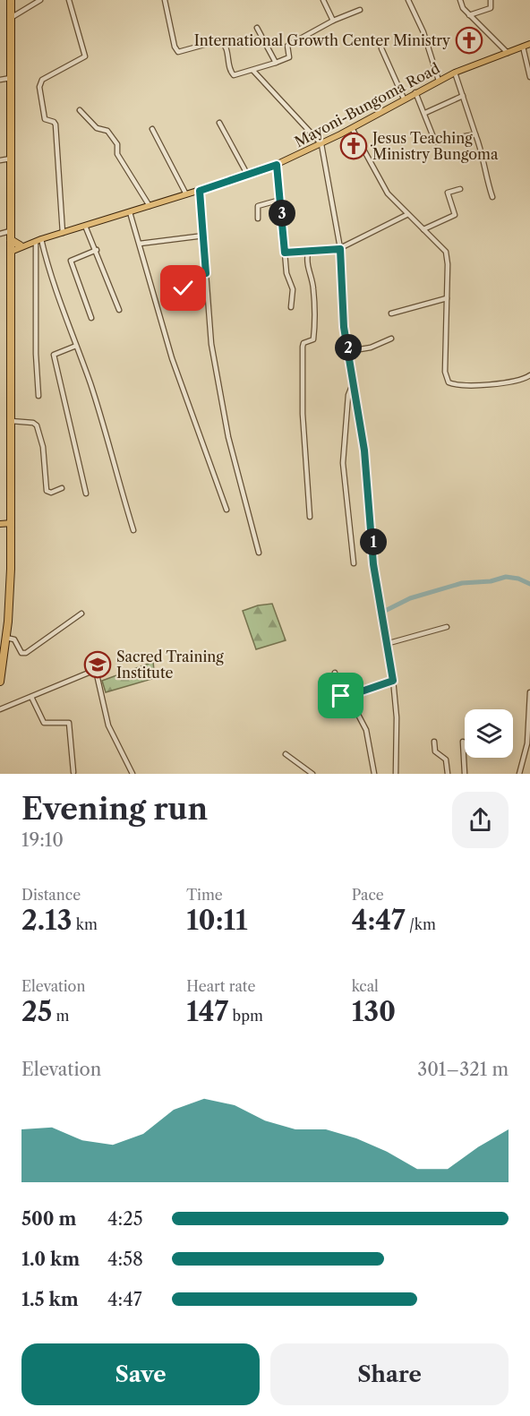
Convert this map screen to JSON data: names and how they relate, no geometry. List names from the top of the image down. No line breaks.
{"streets":{"main road":["Mayoni-Bungoma Road"]},"places":{"church":["International Growth Center Ministry","Jesus Teaching Ministry Bungoma"],"school or university":["Sacred Training Institute"]},"page":{"pins":["3","2","1"],"heading":["Evening run","19:10"],"stats":[["Distance","2.13 km"],["Time","10:11"],["Pace","4:47 /km"],["Elevation","25 m"],["Heart rate","147 bpm"],["kcal","130"]],"chart":["Elevation","301–321 m"],"list":[{"name":"500 m","note":"4:25"},{"name":"1.0 km","note":"4:58"},{"name":"1.5 km","note":"4:47"}],"buttons":["Save","Share"]}}
